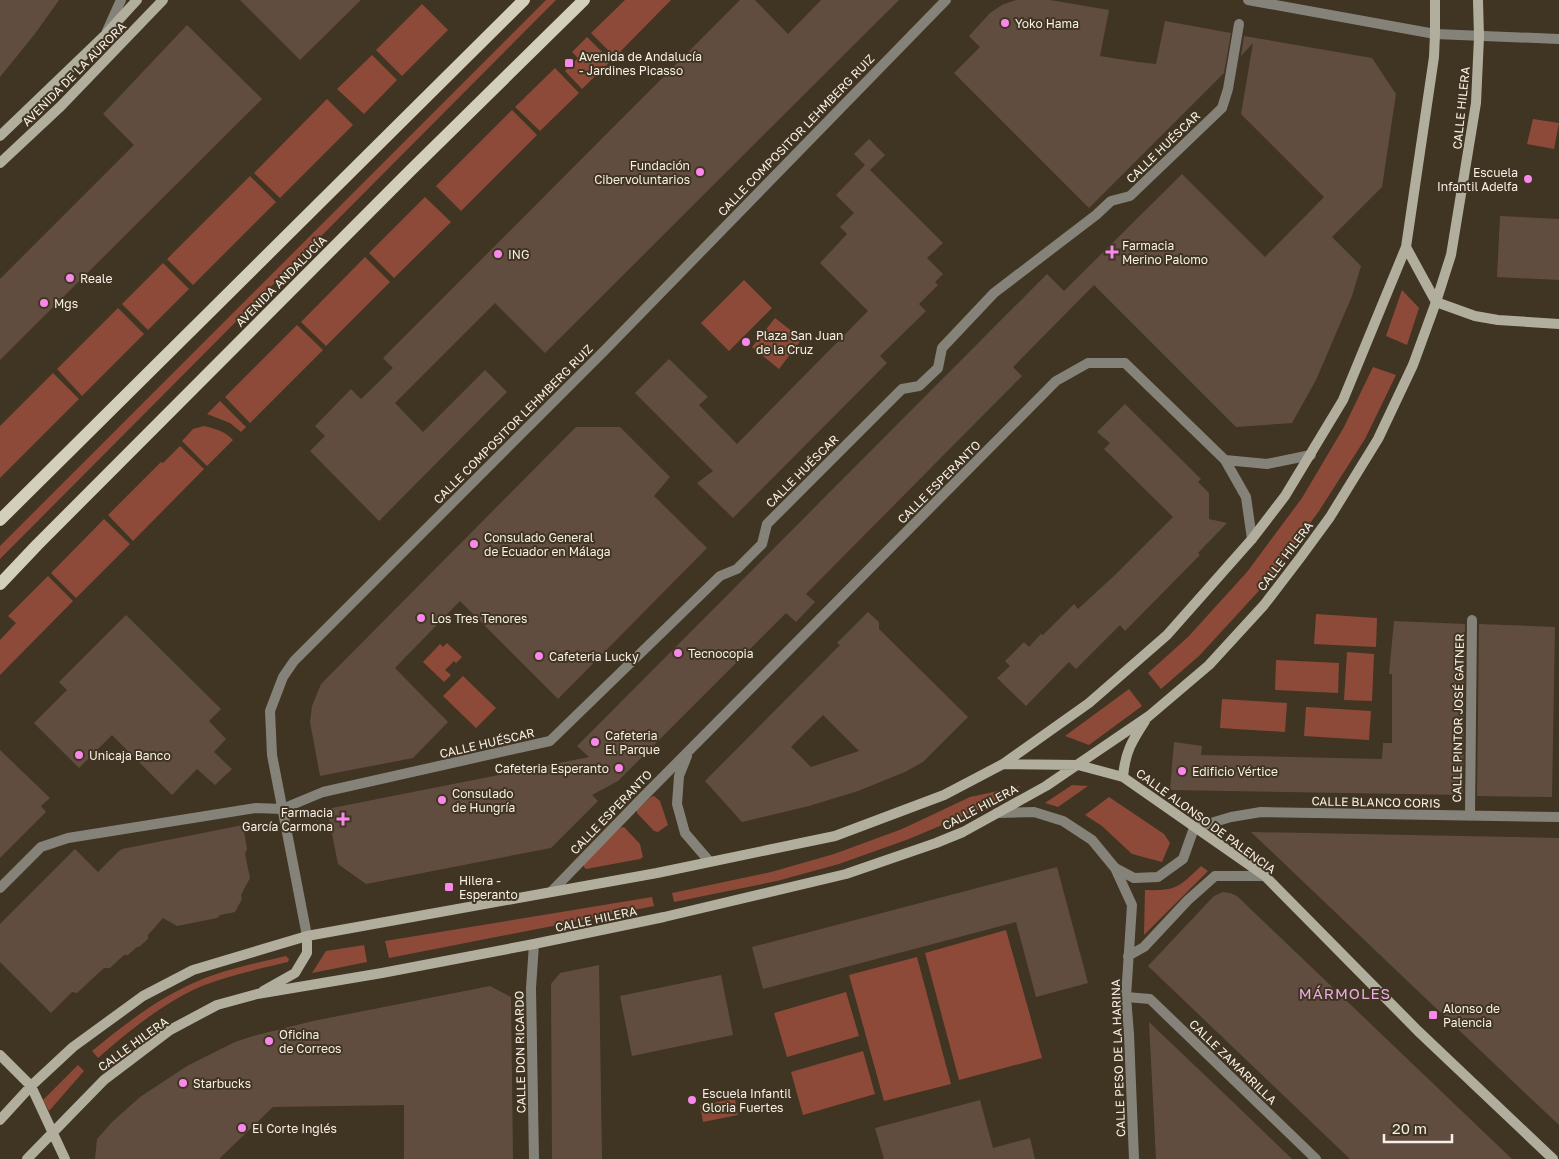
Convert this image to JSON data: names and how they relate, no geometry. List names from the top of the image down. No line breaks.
{"streets":{"main road":["AVENIDA DE LA AURORA","CALLE HILERA","AVENIDA ANDALUCÍA","CALLE ALONSO DE PALENCIA"],"street":["CALLE COMPOSITOR LEHMBERG RUIZ","CALLE HUÉSCAR","CALLE ESPERANTO","CALLE PINTOR JOSÉ GATNER","CALLE BLANCO CORIS","CALLE DON RICARDO","CALLE PESO DE LA HARINA","CALLE ZAMARRILLA"]},"crossings":[["CALLE HILERA","CALLE ALONSO DE PALENCIA"],["CALLE HILERA","CALLE DON RICARDO"],["CALLE HILERA","CALLE PESO DE LA HARINA"],["CALLE COMPOSITOR LEHMBERG RUIZ","CALLE HUÉSCAR"],["CALLE PINTOR JOSÉ GATNER","CALLE BLANCO CORIS"],["CALLE BLANCO CORIS","CALLE ALONSO DE PALENCIA"],["CALLE PESO DE LA HARINA","CALLE ZAMARRILLA"]],"districts":["MÁRMOLES"],"places":{"other":["Yoko Hama","Fundación Cibervoluntarios","Escuela Infantil Adelfa","ING","Reale","Mgs","Plaza San Juan de la Cruz","Consulado General de Ecuador en Málaga","Los Tres Tenores","Tecnocopia","Cafeteria Lucky","Cafeteria El Parque","Unicaja Banco","Cafeteria Esperanto","Edificio Vértice","Consulado de Hungría","Oficina de Correos","Starbucks","Escuela Infantil Gloria Fuertes","El Corte Inglés"],"transit":["Avenida de Andalucía - Jardines Picasso","Hilera - Esperanto","Alonso de Palencia"],"health":["Farmacia Merino Palomo","Farmacia García Carmona"]},"scale_bar":"20 m"}
